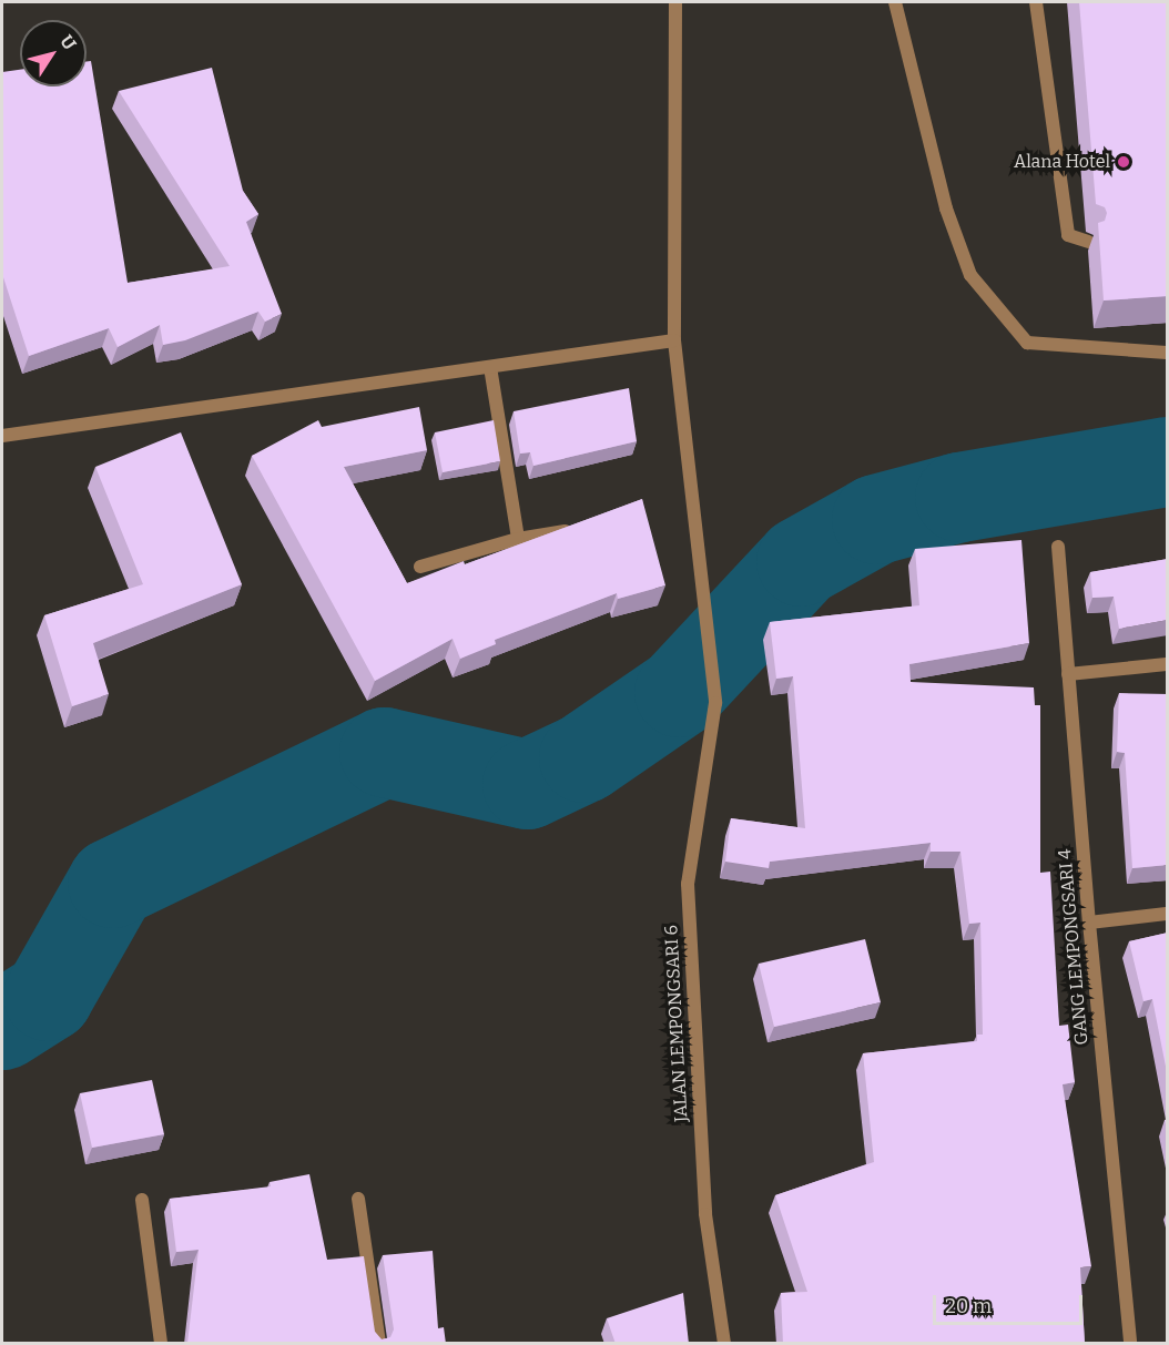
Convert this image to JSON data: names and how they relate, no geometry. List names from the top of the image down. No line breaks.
{"streets":{"street":["GANG LEMPONGSARI 4","JALAN LEMPONGSARI 6"]},"places":["Alana Hotel"],"scale_bar":"20 m","north":"top right"}
